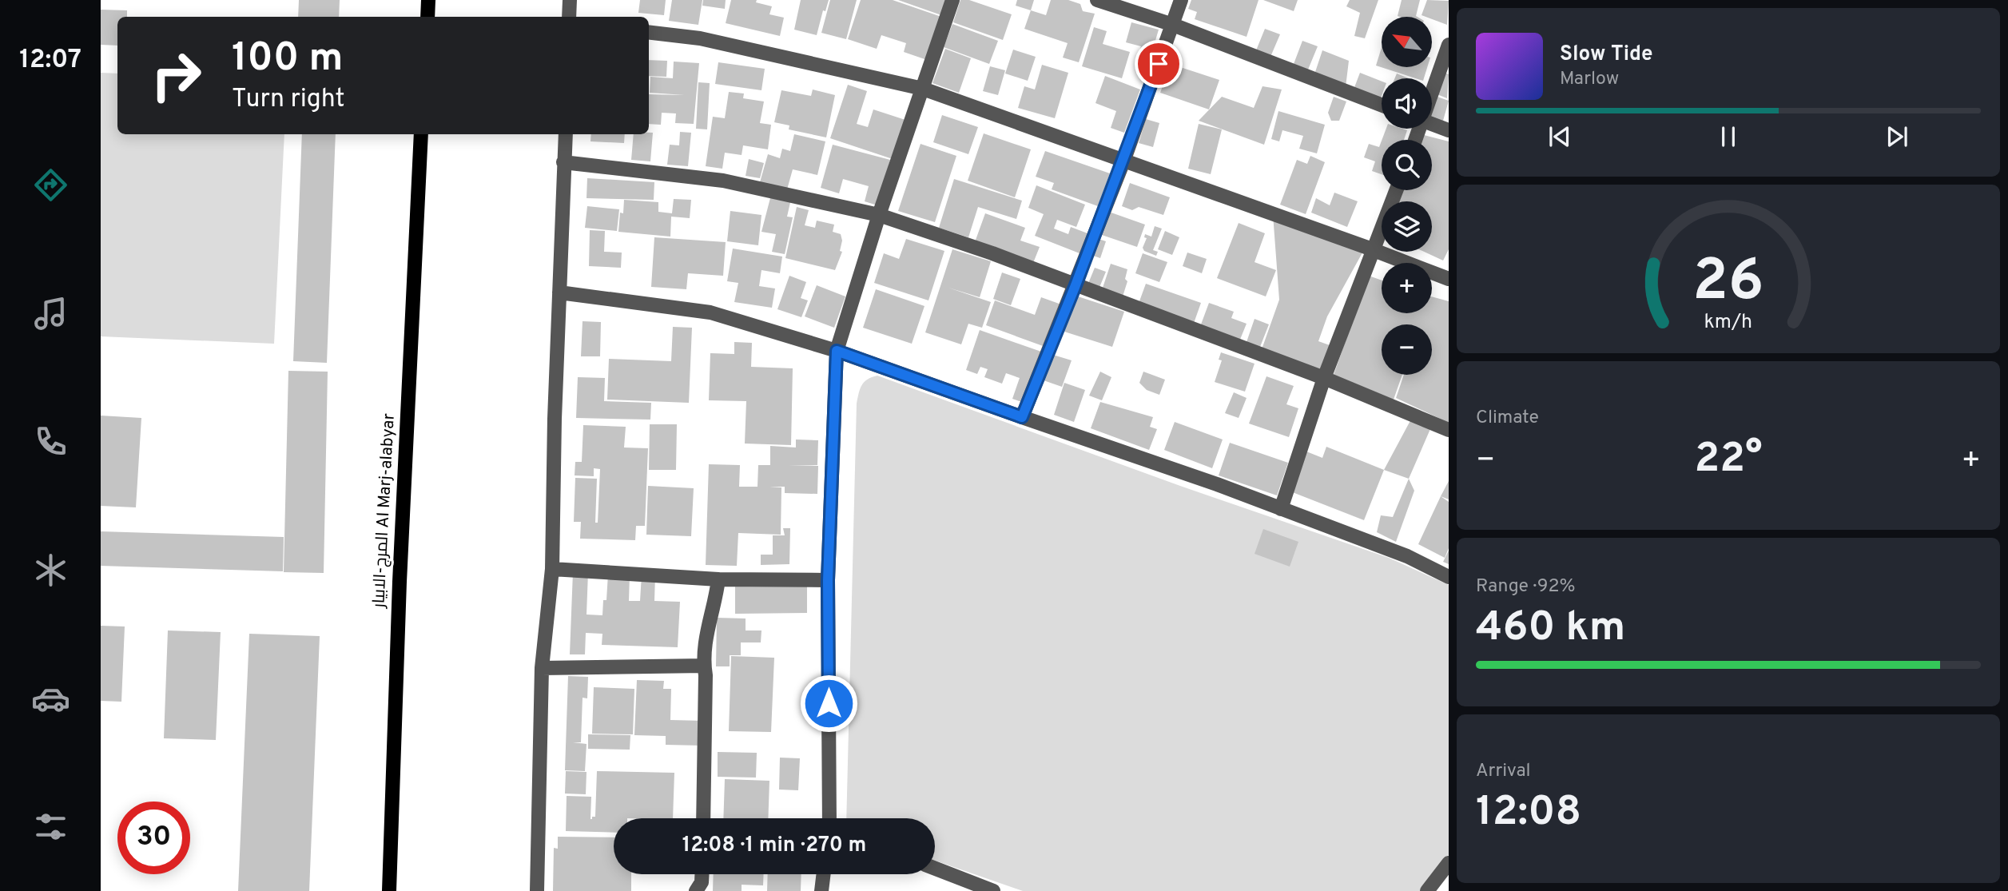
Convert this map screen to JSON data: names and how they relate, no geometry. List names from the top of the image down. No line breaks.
{"streets":{"main road":["المرج-الابيار Al Marj-alabyar"]},"north":"top left","page":{"tabs":"12:07","map_buttons":["+","−"],"turn":["100 m","Turn right"],"song":["Slow Tide","Marlow"],"tile":["Climate",["Range · 92%","460 km"],["Arrival","12:08"]],"heat":["−","22°","+"],"limit":"30","trip":"12:08 · 1 min · 270 m","gauge":["26","km/h"]}}
